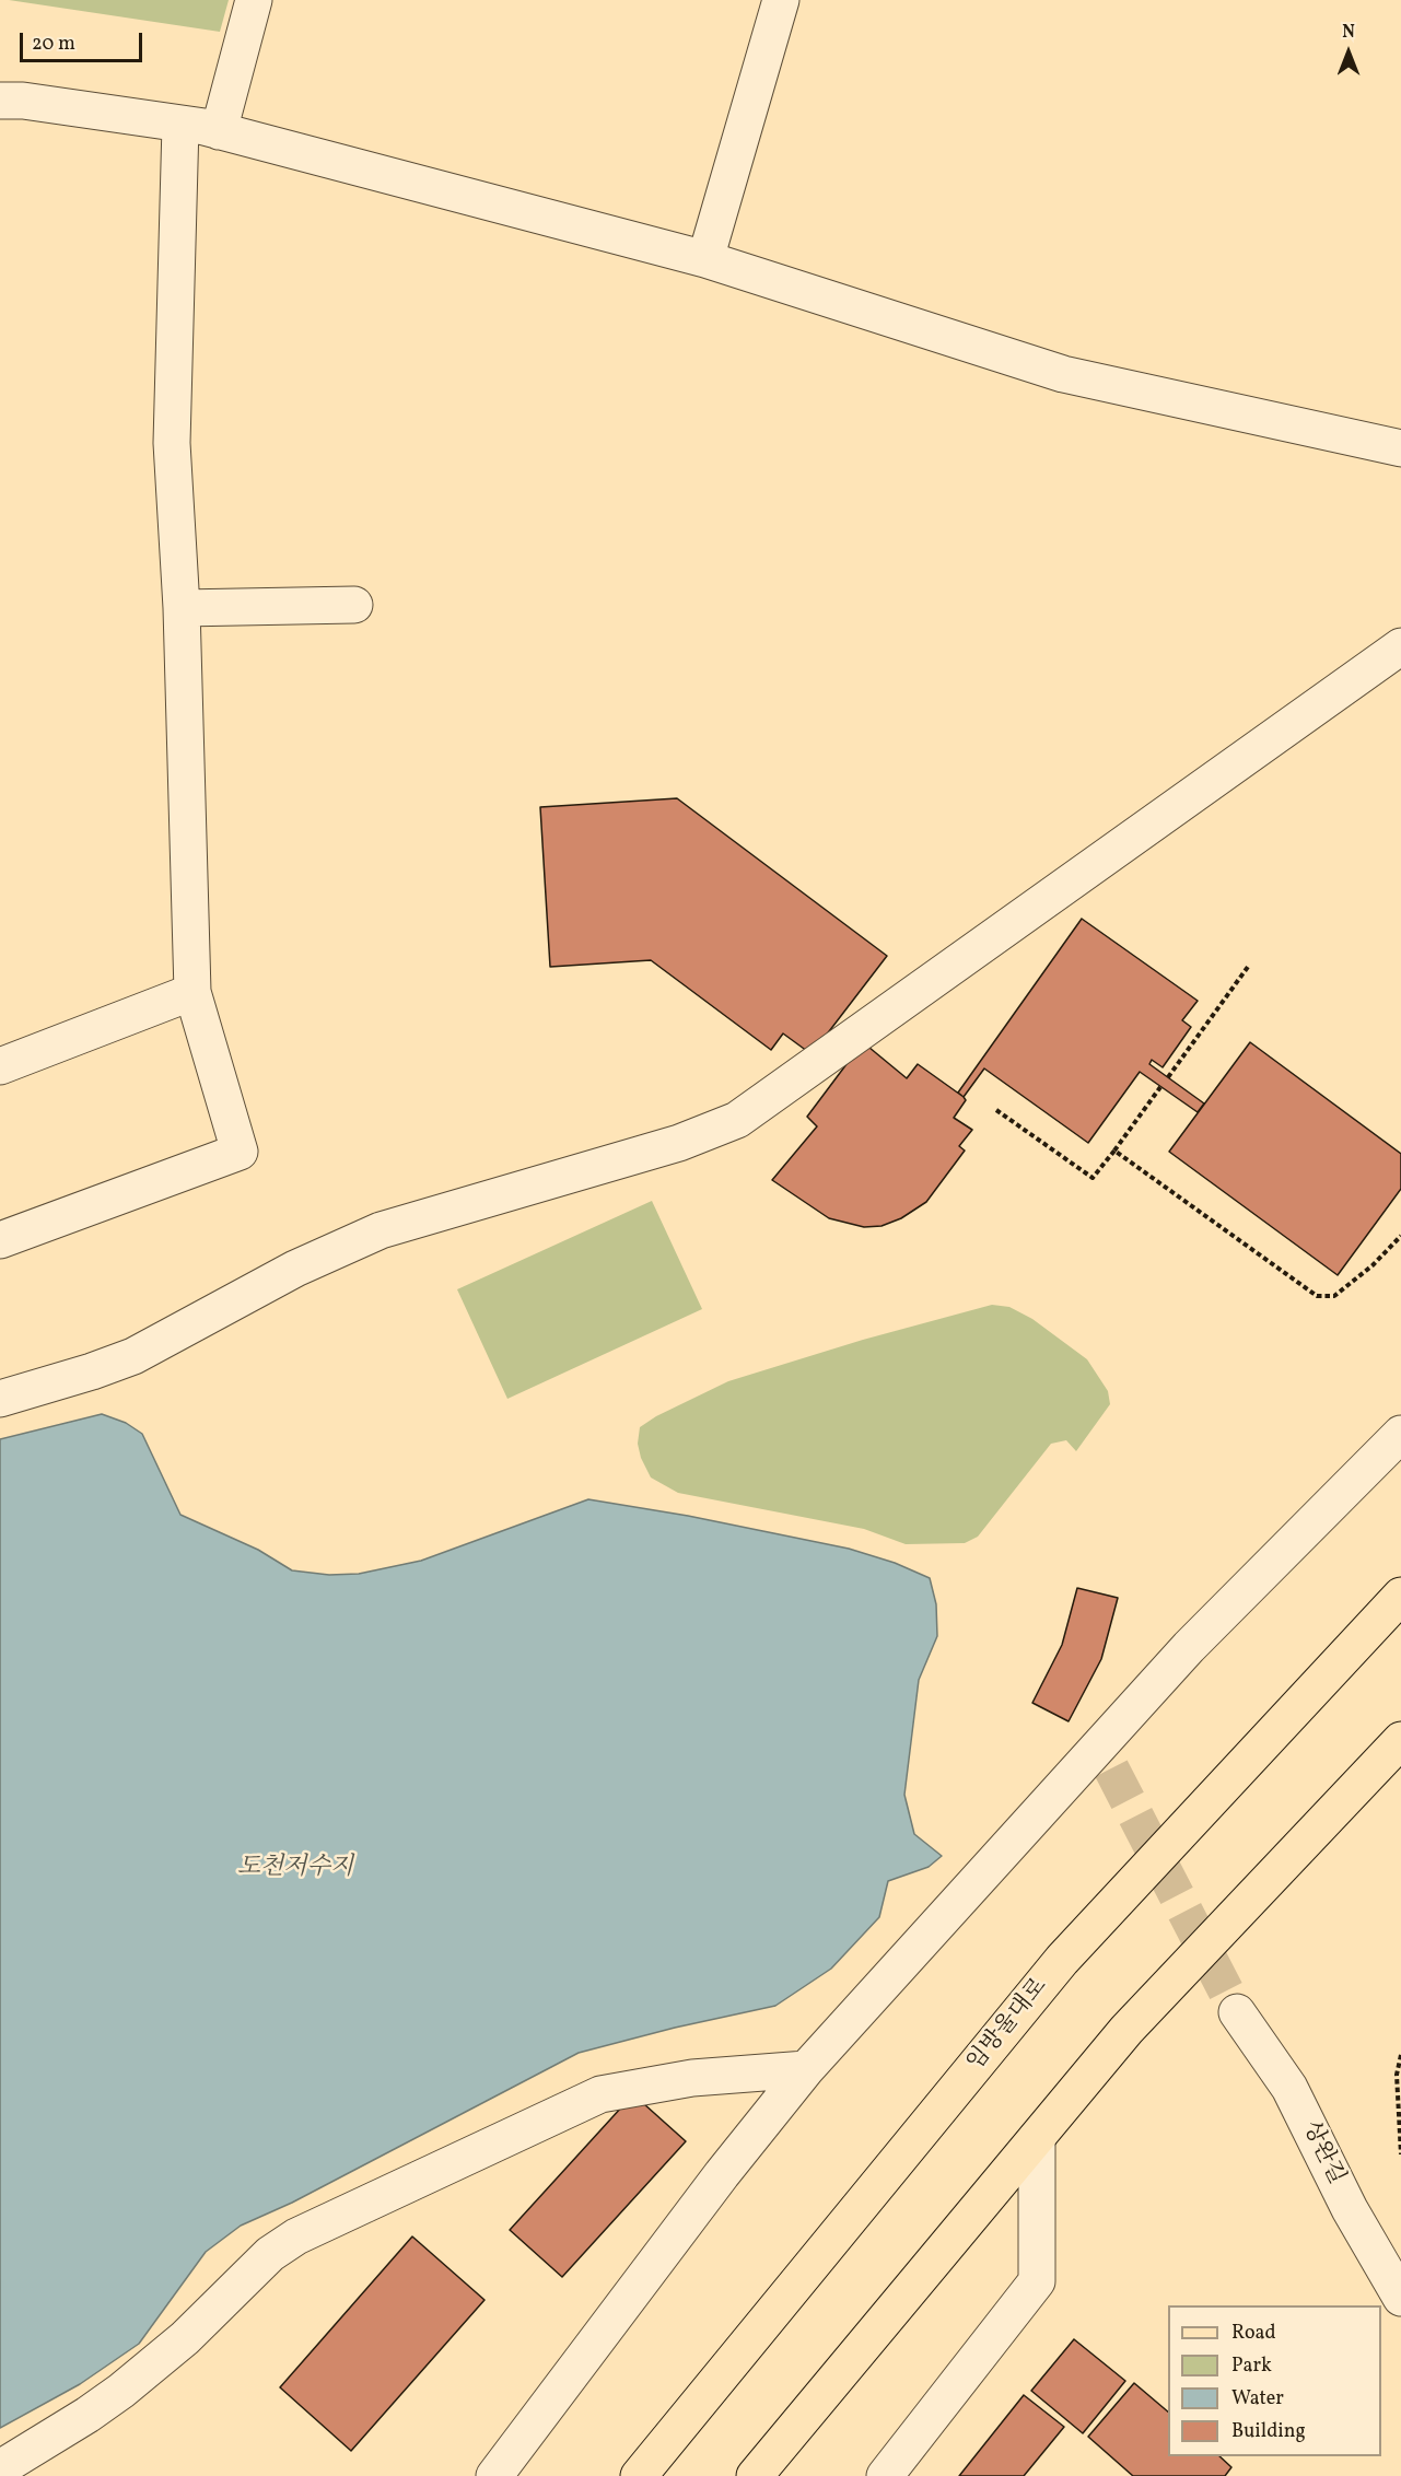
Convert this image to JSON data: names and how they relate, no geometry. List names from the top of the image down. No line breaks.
{"streets":{"main road":["임방울대로"],"street":["상완길"]},"water":["도천저수지"],"legend":["Road","Park","Water","Building"],"scale_bar":"20 m","north":"top"}
